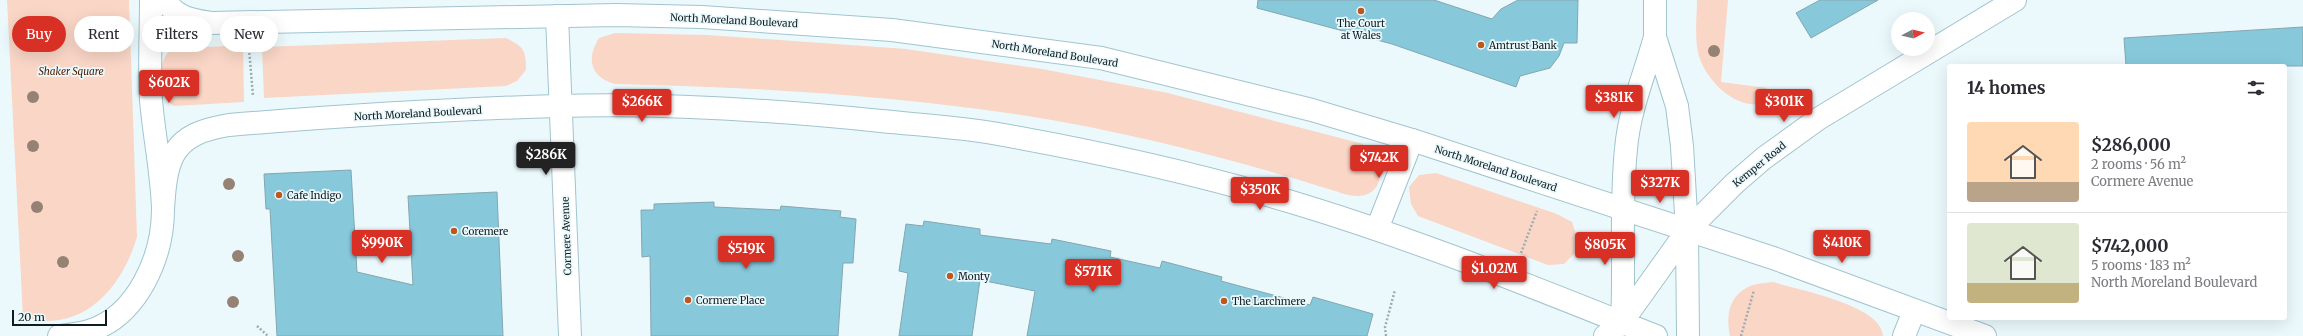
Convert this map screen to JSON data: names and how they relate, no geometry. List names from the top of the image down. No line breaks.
{"streets":{"main road":["North Moreland Boulevard","Kemper Road","Cormere Avenue"]},"crossings":[["North Moreland Boulevard","Kemper Road"],["North Moreland Boulevard","Cormere Avenue"]],"parks":["Shaker Square"],"places":["The Court at Wales","Amtrust Bank","Cafe Indigo","Coremere","Monty","Cormere Place","The Larchmere"],"scale_bar":"20 m","north":"right","page":{"chip":["Buy","Rent","Filters","New"],"heading":"14 homes","price":["$602K","$381K","$266K","$301K","$286K","$742K","$327K","$350K","$990K","$410K","$805K","$519K","$1.02M","$571K"],"list":[{"name":"$286,000","note":"2 rooms · 56 m² · Cormere Avenue"},{"name":"$742,000","note":"5 rooms · 183 m² · North Moreland Boulevard"}],"scale":"20 m"}}
